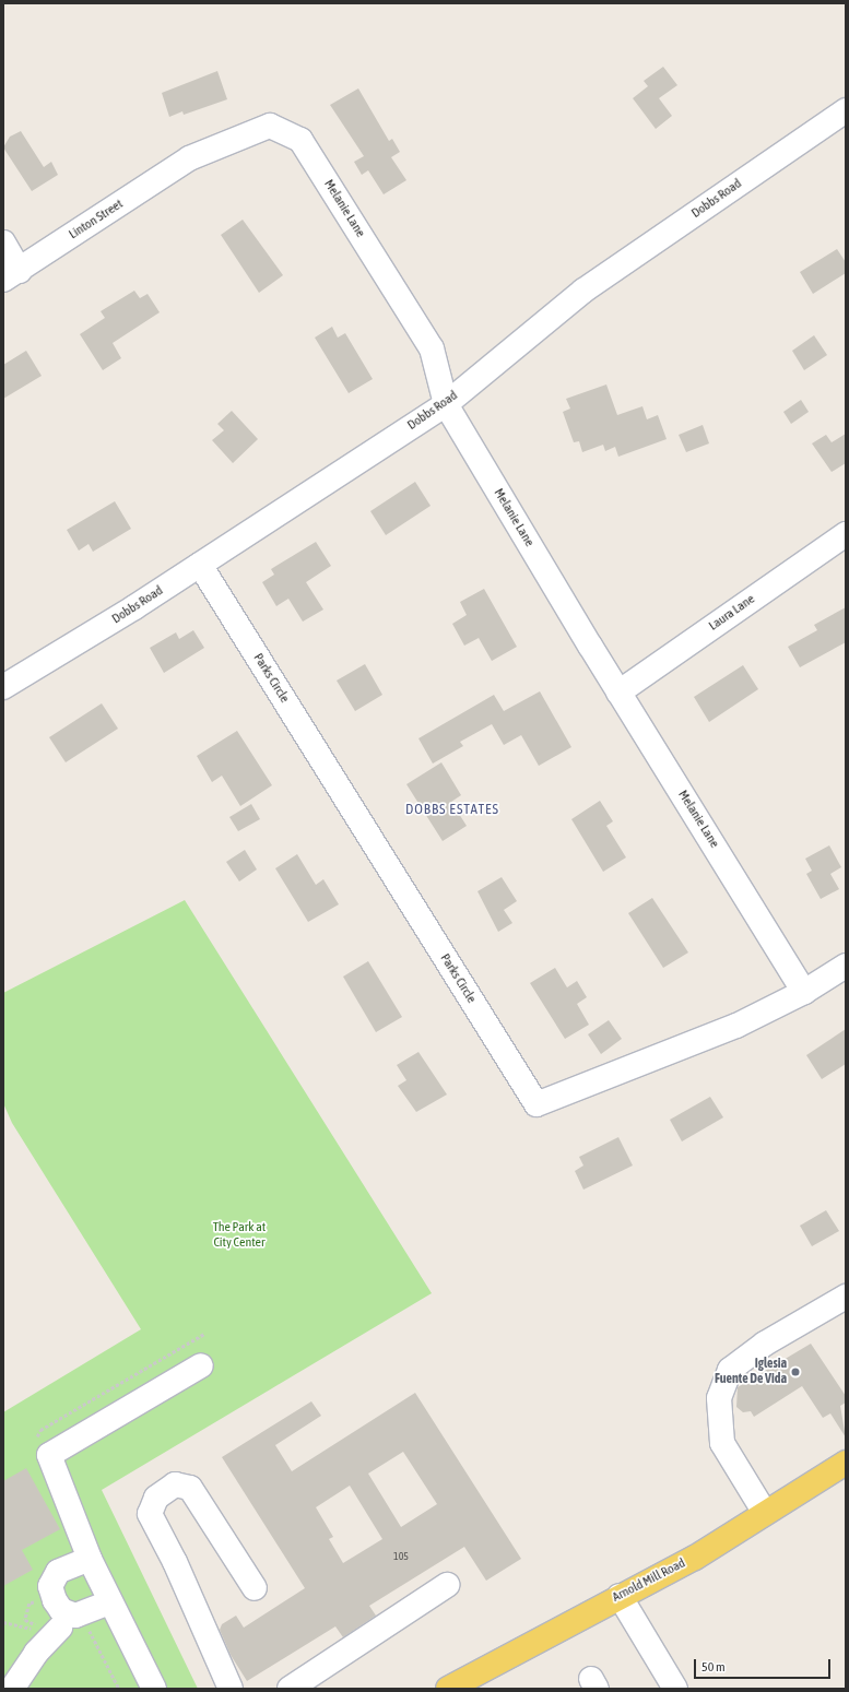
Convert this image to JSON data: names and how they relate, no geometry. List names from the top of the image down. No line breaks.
{"streets":{"main road":["Arnold Mill Road"],"street":["Dobbs Road","Melanie Lane","Linton Street","Laura Lane","Parks Circle"]},"crossings":[["Dobbs Road","Melanie Lane"],["Dobbs Road","Parks Circle"],["Melanie Lane","Linton Street"],["Melanie Lane","Laura Lane"],["Melanie Lane","Parks Circle"]],"districts":["DOBBS ESTATES"],"parks":["The Park at City Center"],"places":["Iglesia Fuente De Vida"],"house_numbers":["105"],"scale_bar":"50 m"}
